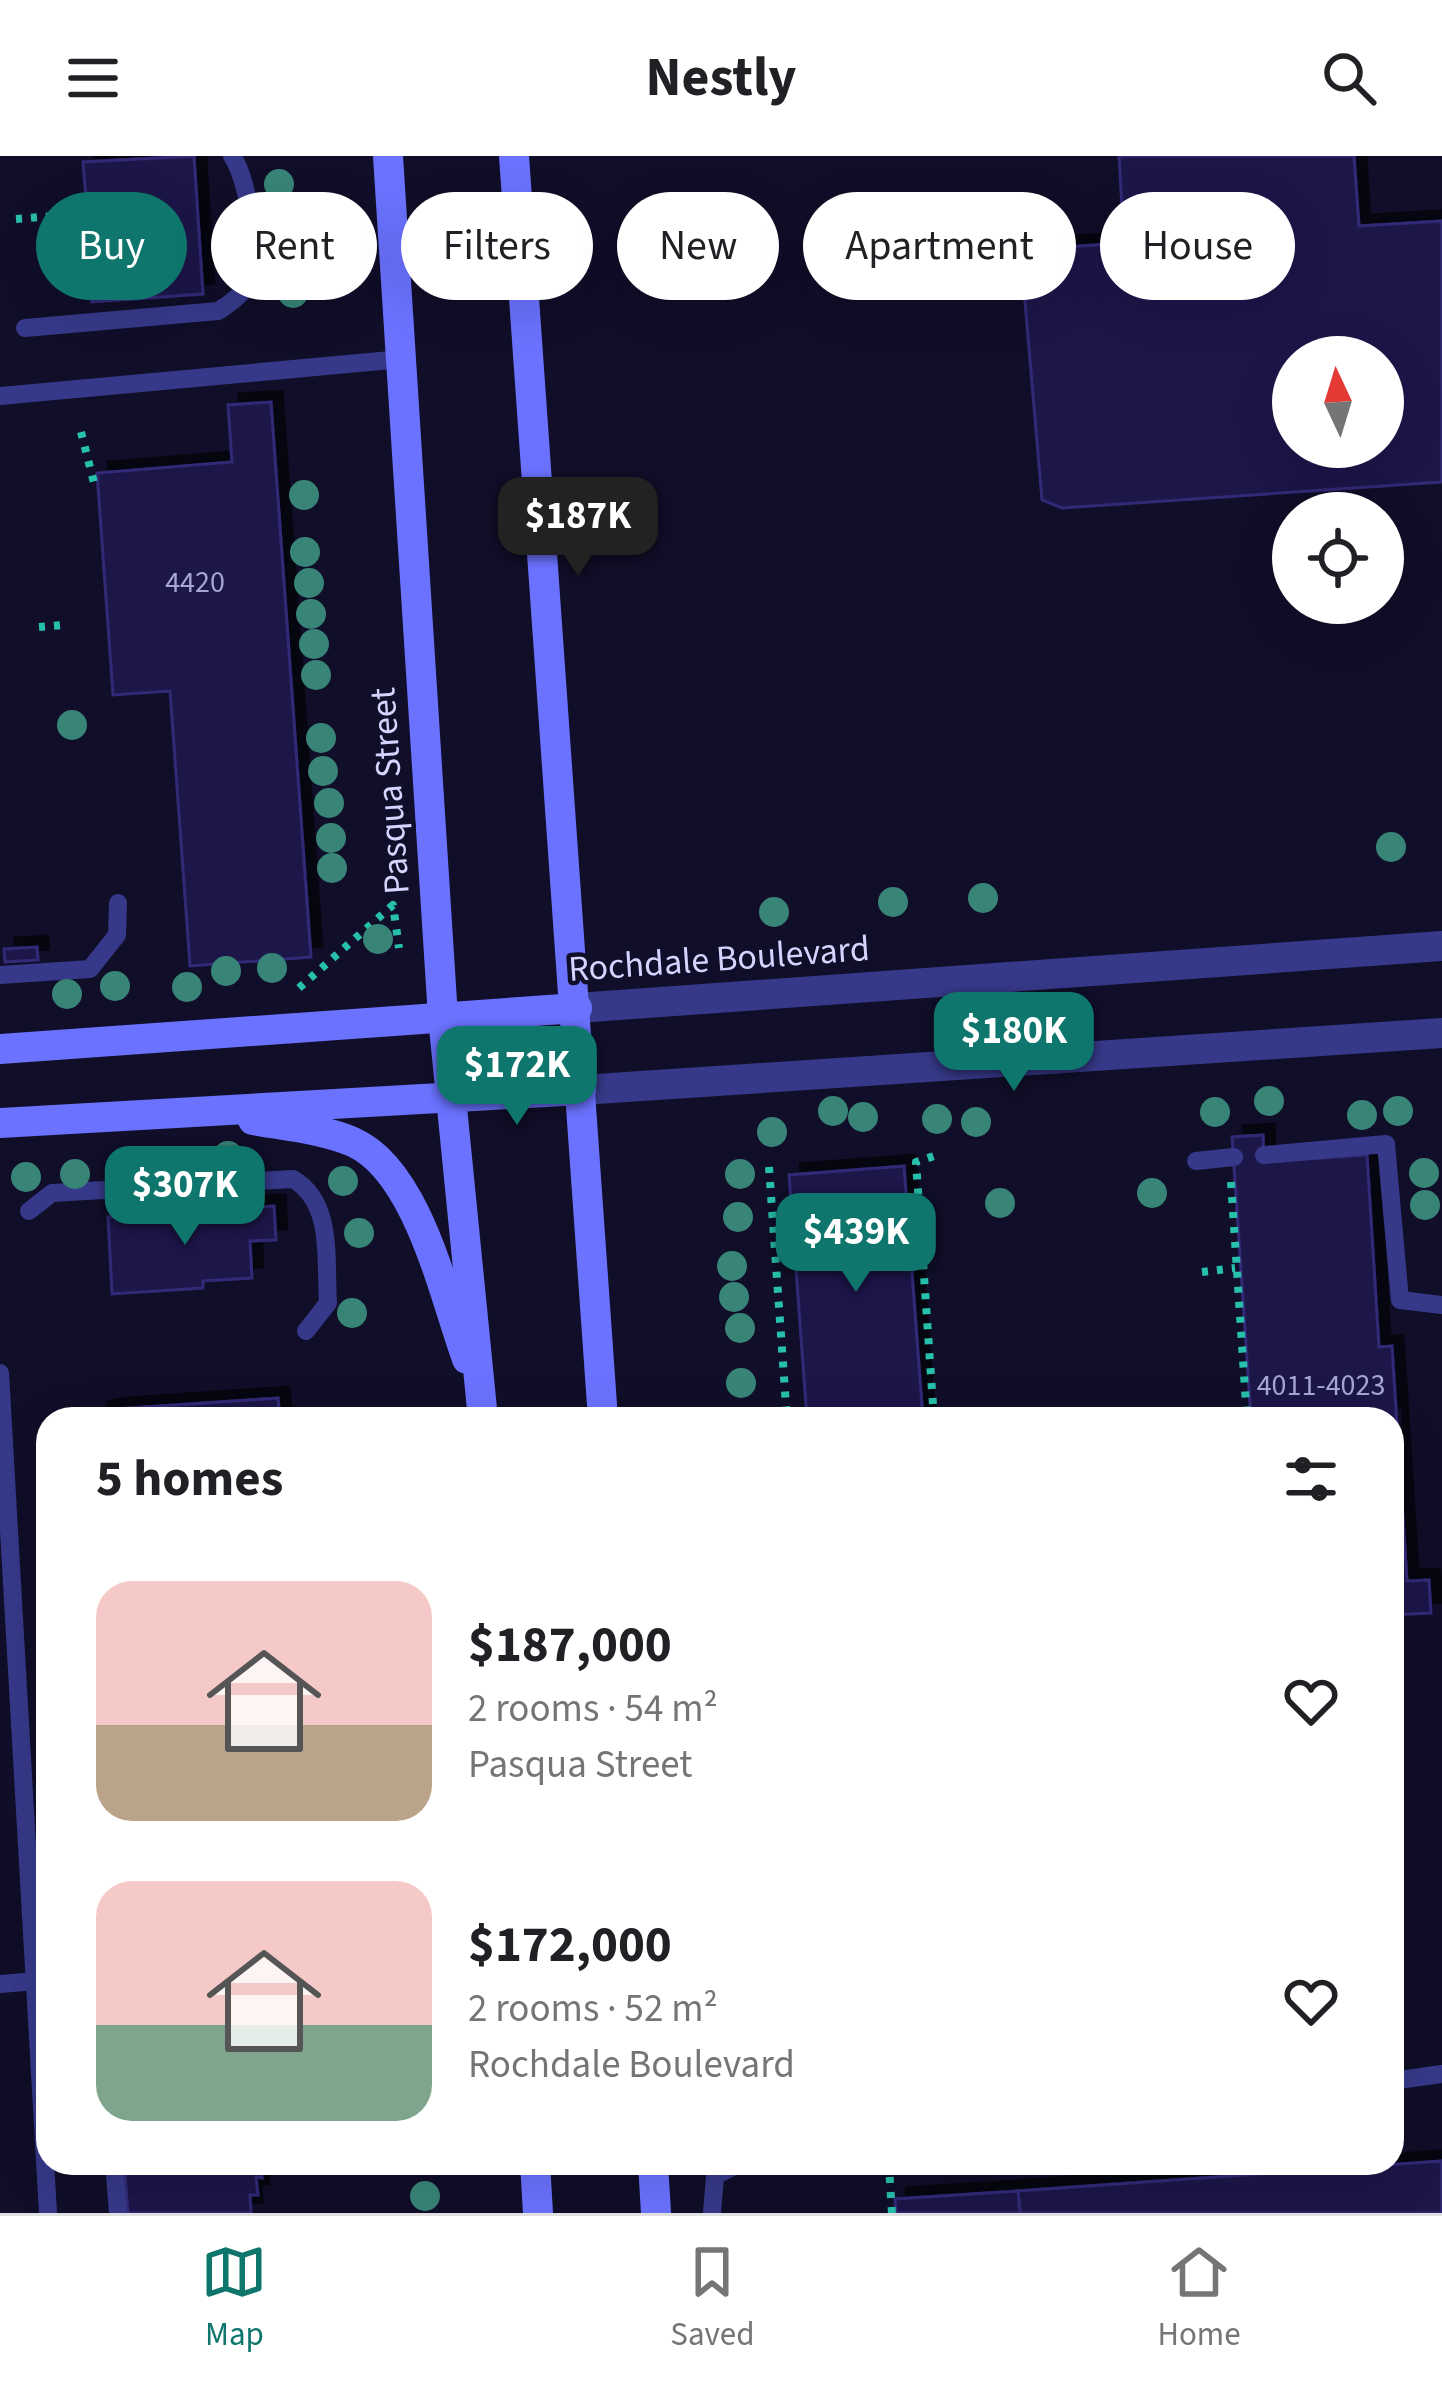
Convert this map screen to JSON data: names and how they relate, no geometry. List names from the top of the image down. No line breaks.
{"streets":{"main road":["Pasqua Street","Rochdale Boulevard"]},"crossings":[["Pasqua Street","Rochdale Boulevard"]],"house_numbers":["4420","4011-4023"],"north":"top","page":{"header":"Nestly","chip":["Buy","Rent","Filters","New","Apartment","House"],"price":["$187K","$180K","$172K","$307K","$439K"],"heading":"5 homes","list":[{"name":"$187,000","note":"2 rooms · 54 m² · Pasqua Street"},{"name":"$172,000","note":"2 rooms · 52 m² · Rochdale Boulevard"}],"tabs":["Map","Saved","Home"]}}
